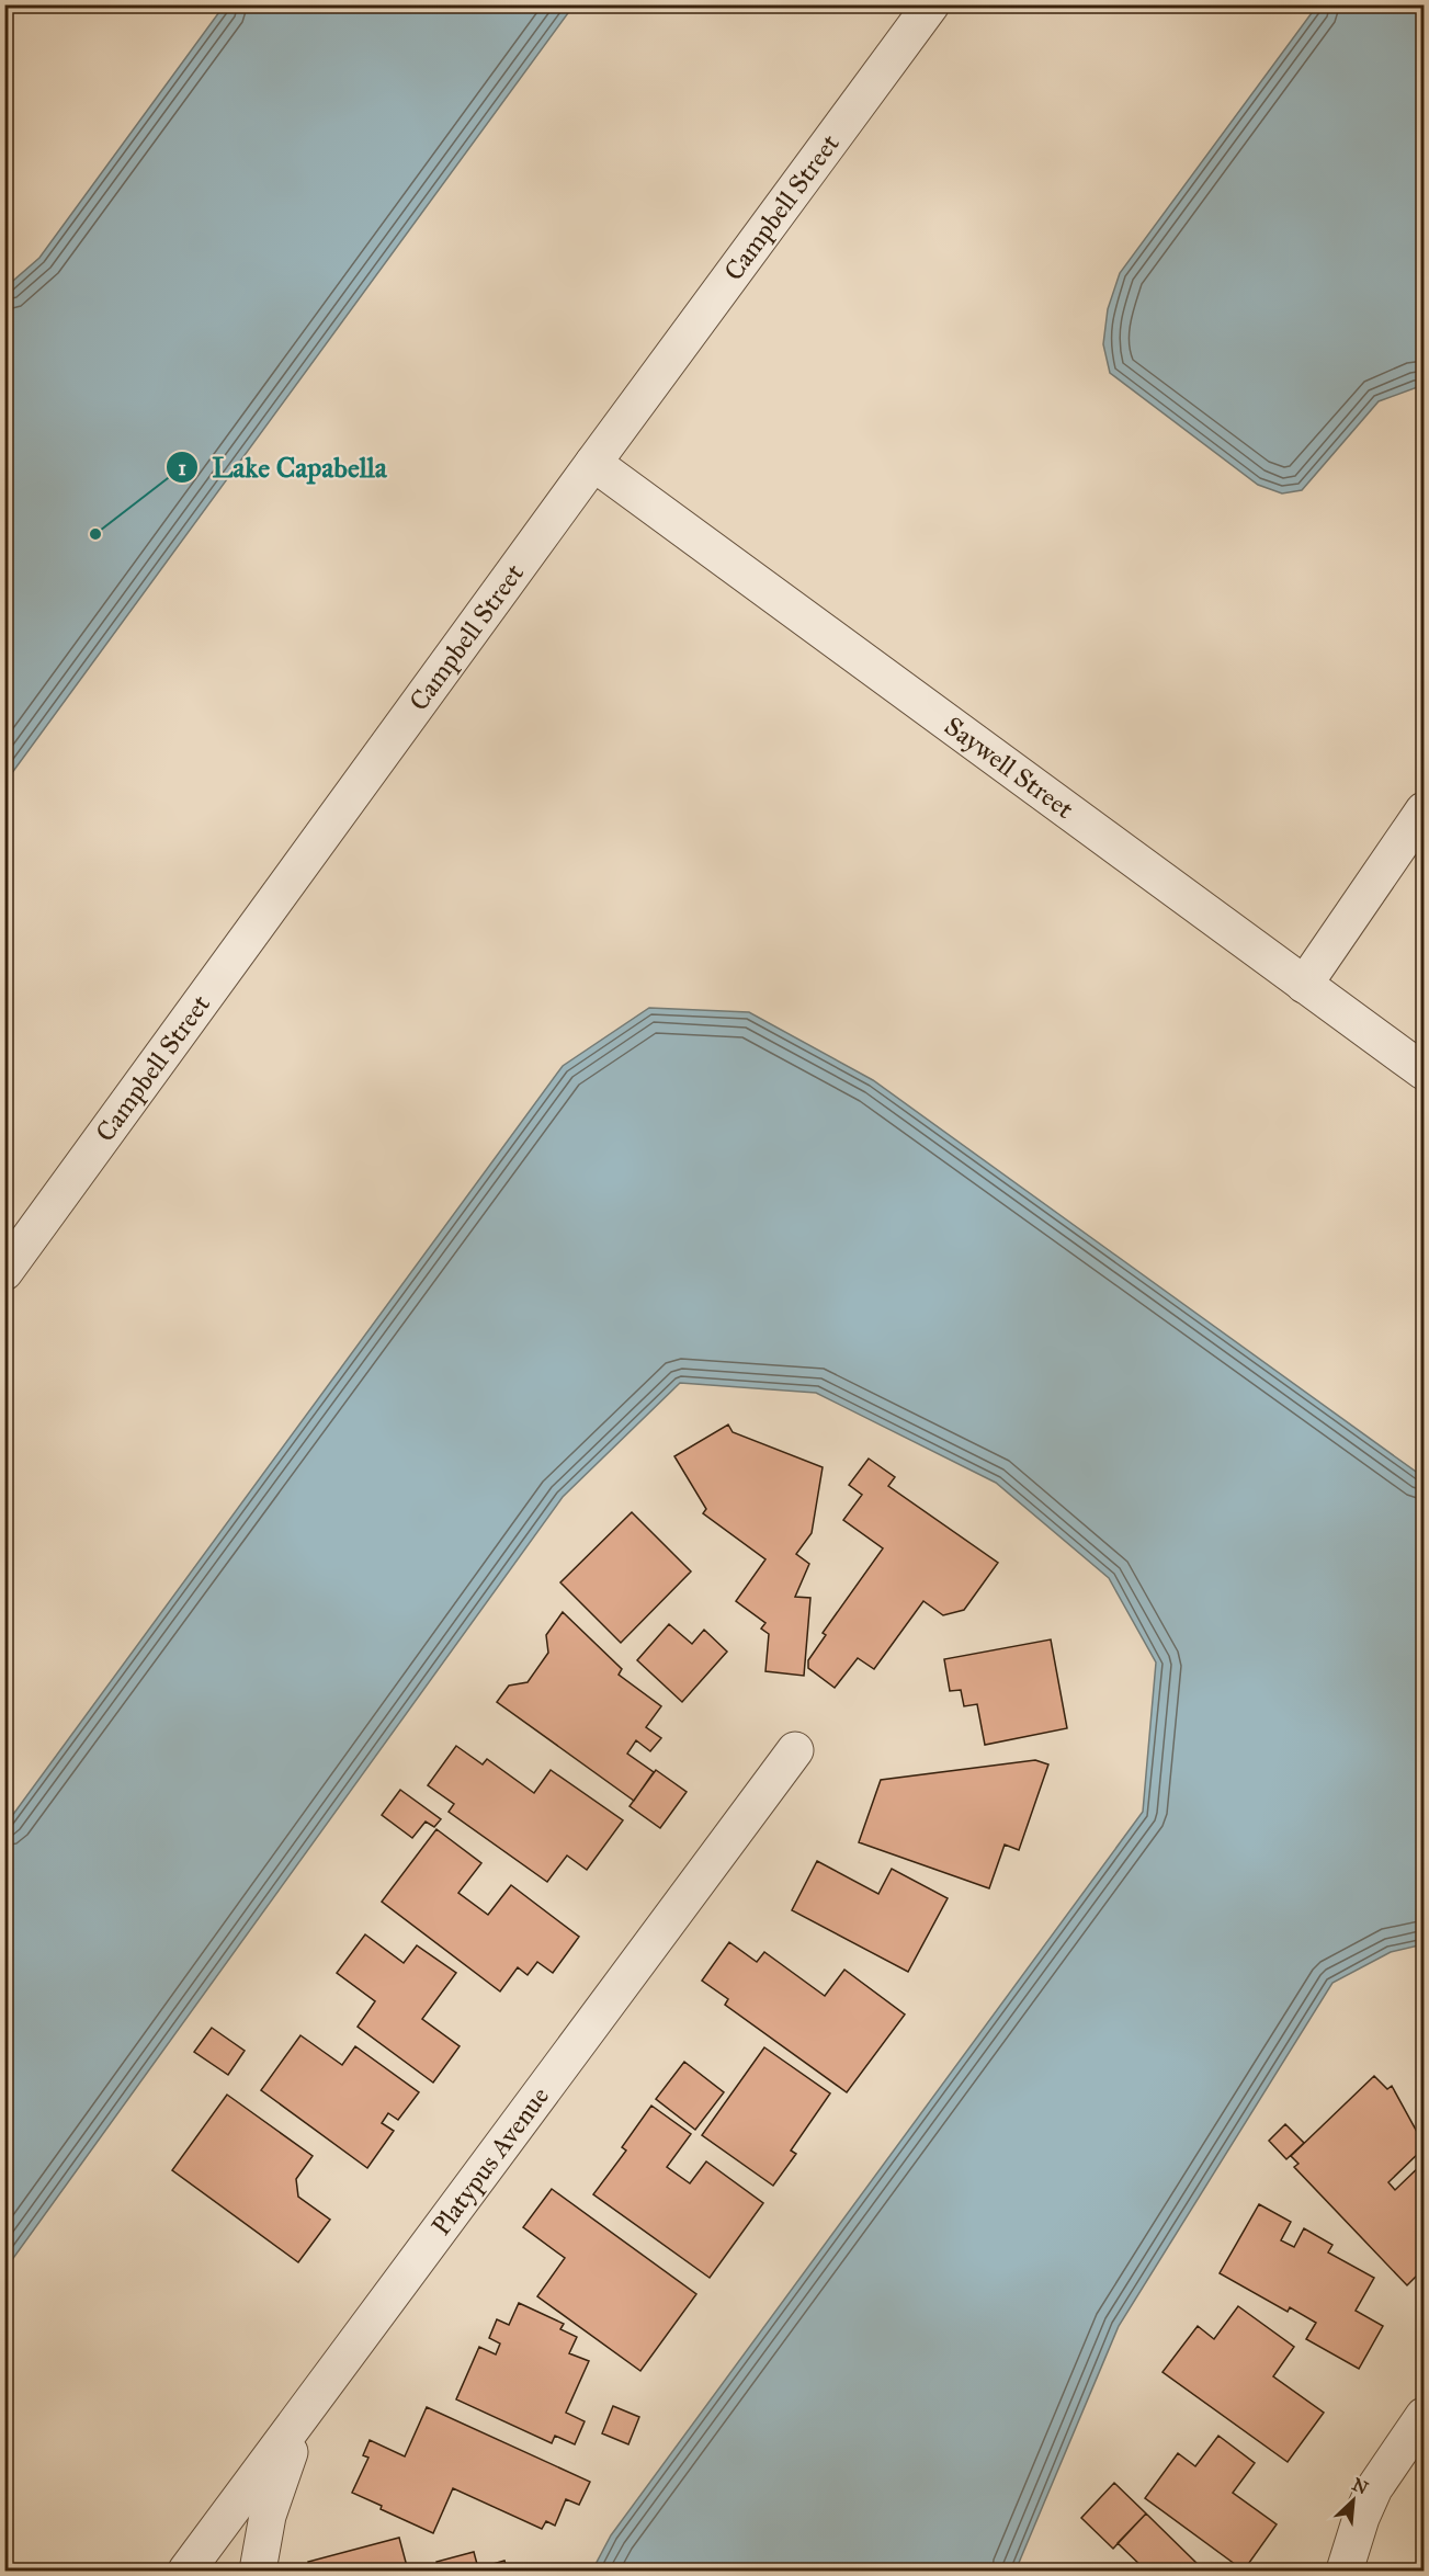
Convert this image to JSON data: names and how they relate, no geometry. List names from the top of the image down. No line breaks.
{"streets":{"street":["Campbell Street","Saywell Street","Platypus Avenue"]},"crossings":[["Campbell Street","Saywell Street"]],"places":["Lake Capabella"],"north":"top right"}
